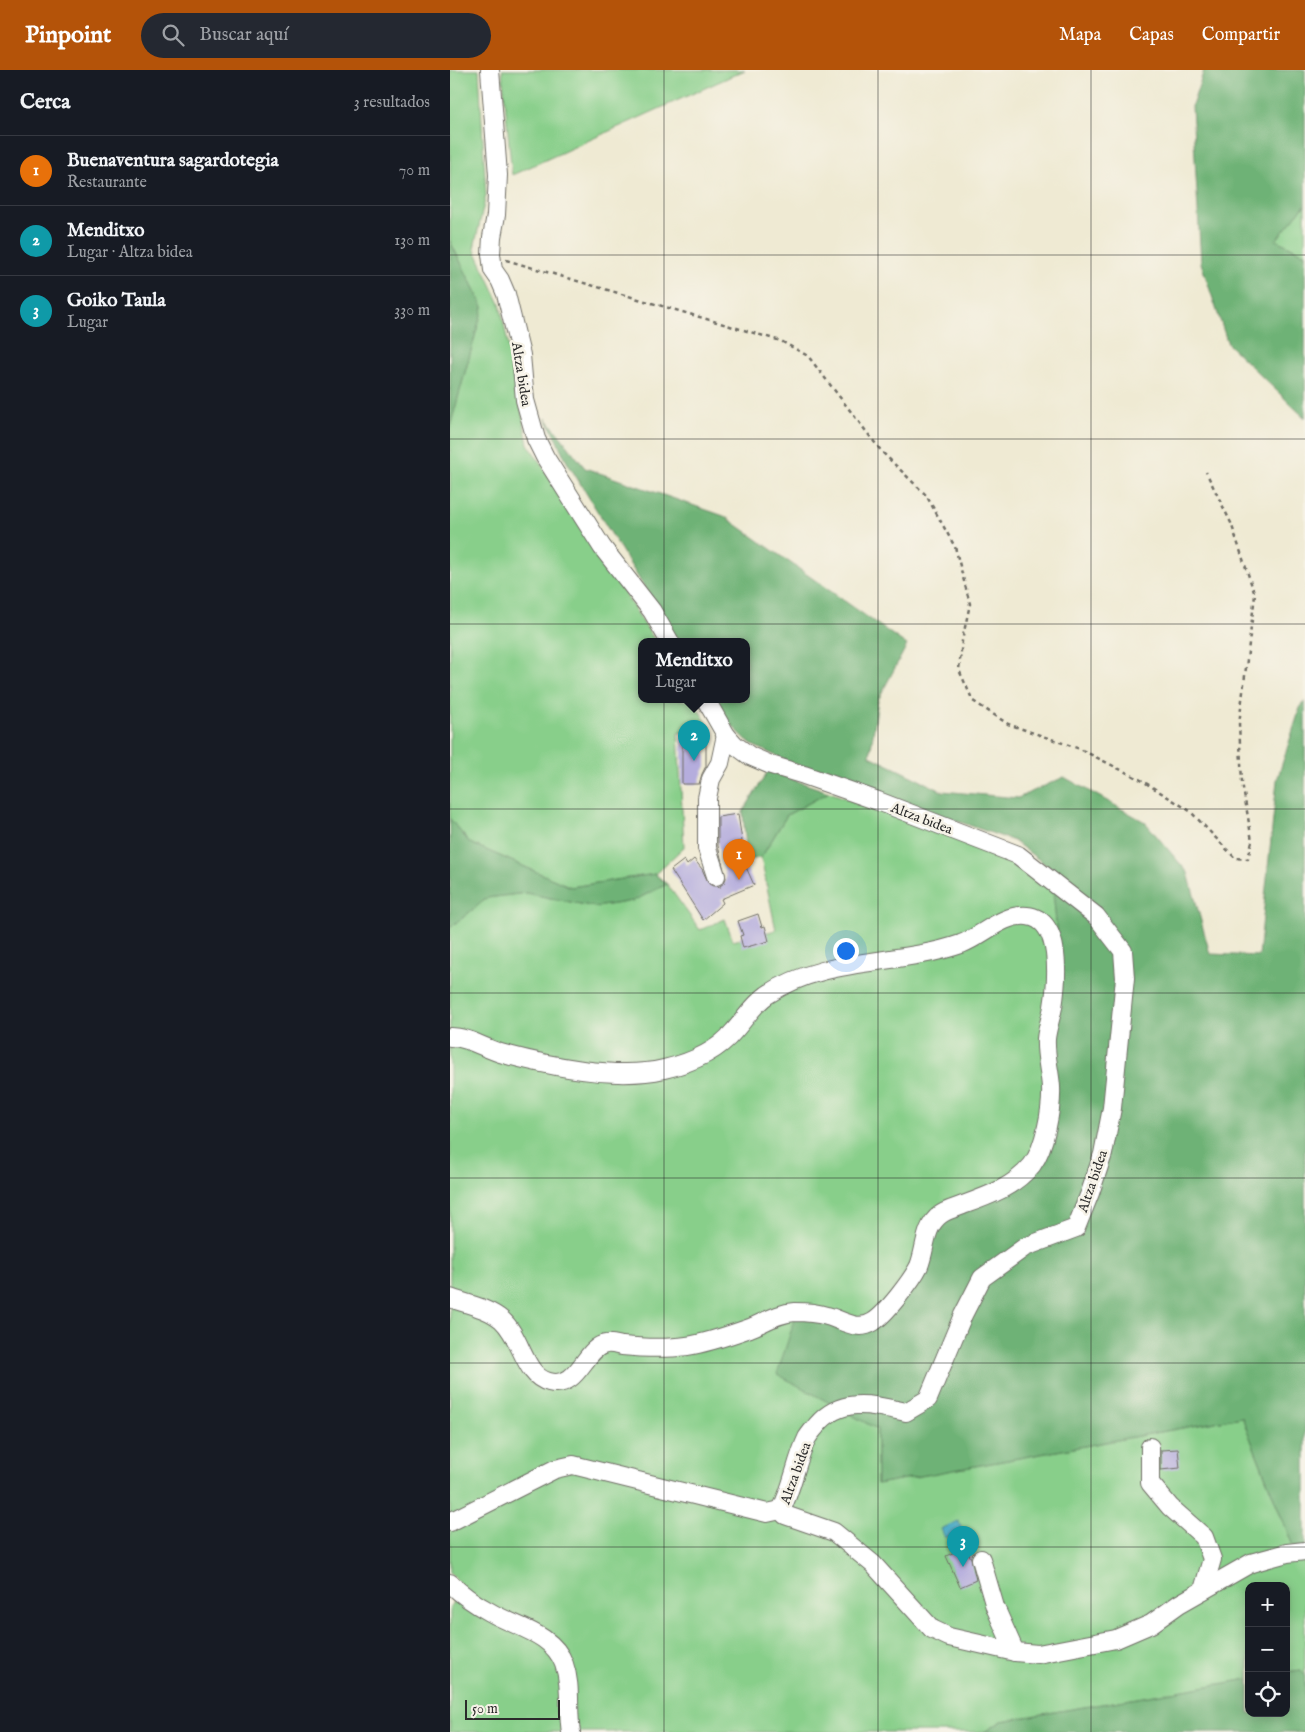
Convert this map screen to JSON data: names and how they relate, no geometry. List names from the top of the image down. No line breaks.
{"streets":{"street":["Altza bidea"]},"scale_bar":"50 m","page":{"header":"Pinpoint","search":"Buscar aquí","nav":["Mapa","Capas","Compartir"],"heading":["Cerca","3 resultados"],"list":[{"mark":"1","name":"Buenaventura sagardotegia","note":"Restaurante","value":"70 m"},{"mark":"2","name":"Menditxo","note":"Lugar · Altza bidea","value":"130 m"},{"mark":"3","name":"Goiko Taula","note":"Lugar","value":"330 m"}],"popup":["Menditxo","Lugar"],"pins":["2","1","3"],"map_buttons":["+","−"],"scale":"50 m"}}
